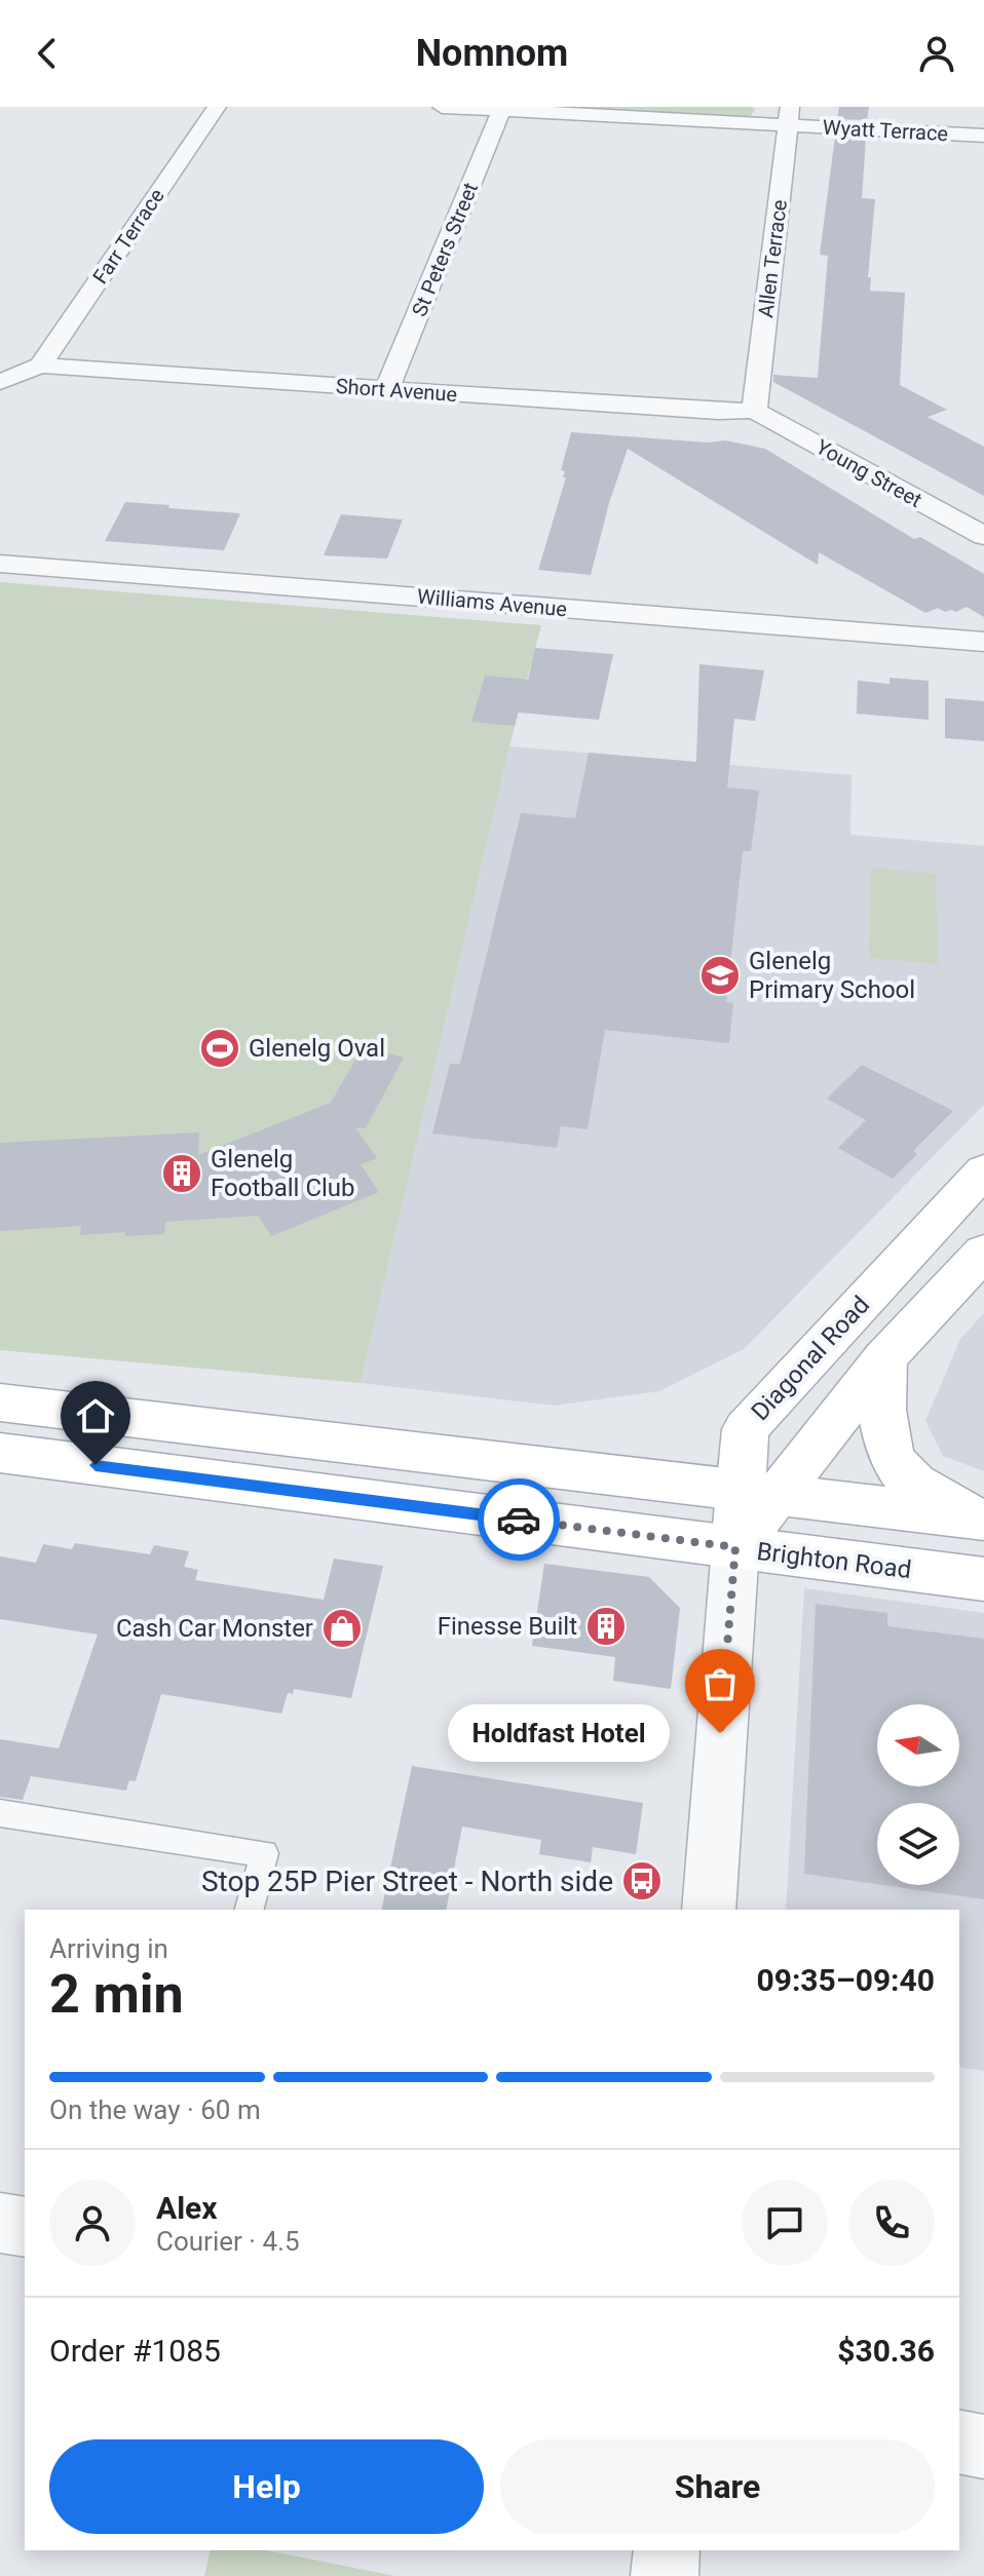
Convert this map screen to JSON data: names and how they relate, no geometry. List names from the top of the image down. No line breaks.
{"streets":{"main road":["Diagonal Road","Brighton Road"],"street":["Wyatt Terrace","Farr Terrace","St Peters Street","Allen Terrace","Short Avenue","Young Street","Williams Avenue"]},"crossings":[["Wyatt Terrace","St Peters Street"],["Wyatt Terrace","Allen Terrace"],["Farr Terrace","Short Avenue"],["St Peters Street","Short Avenue"],["Allen Terrace","Short Avenue"],["Allen Terrace","Young Street"],["Short Avenue","Young Street"]],"places":{"school or university":["Glenelg Primary School"],"sports":["Glenelg Oval"],"building":["Glenelg Football Club","Finesse Built"],"shop":["Cash Car Monster"],"other":["Holdfast Hotel"],"bus stop":["Stop 25P Pier Street - North side"]},"north":"left","page":{"header":"Nomnom","bubble":"Holdfast Hotel","heading":["2 min","Arriving in","09:35–09:40"],"panel":["Alex","Courier · 4.5","Order #1085","$30.36"],"bar":"On the way · 60 m","buttons":["Help","Share"]}}
